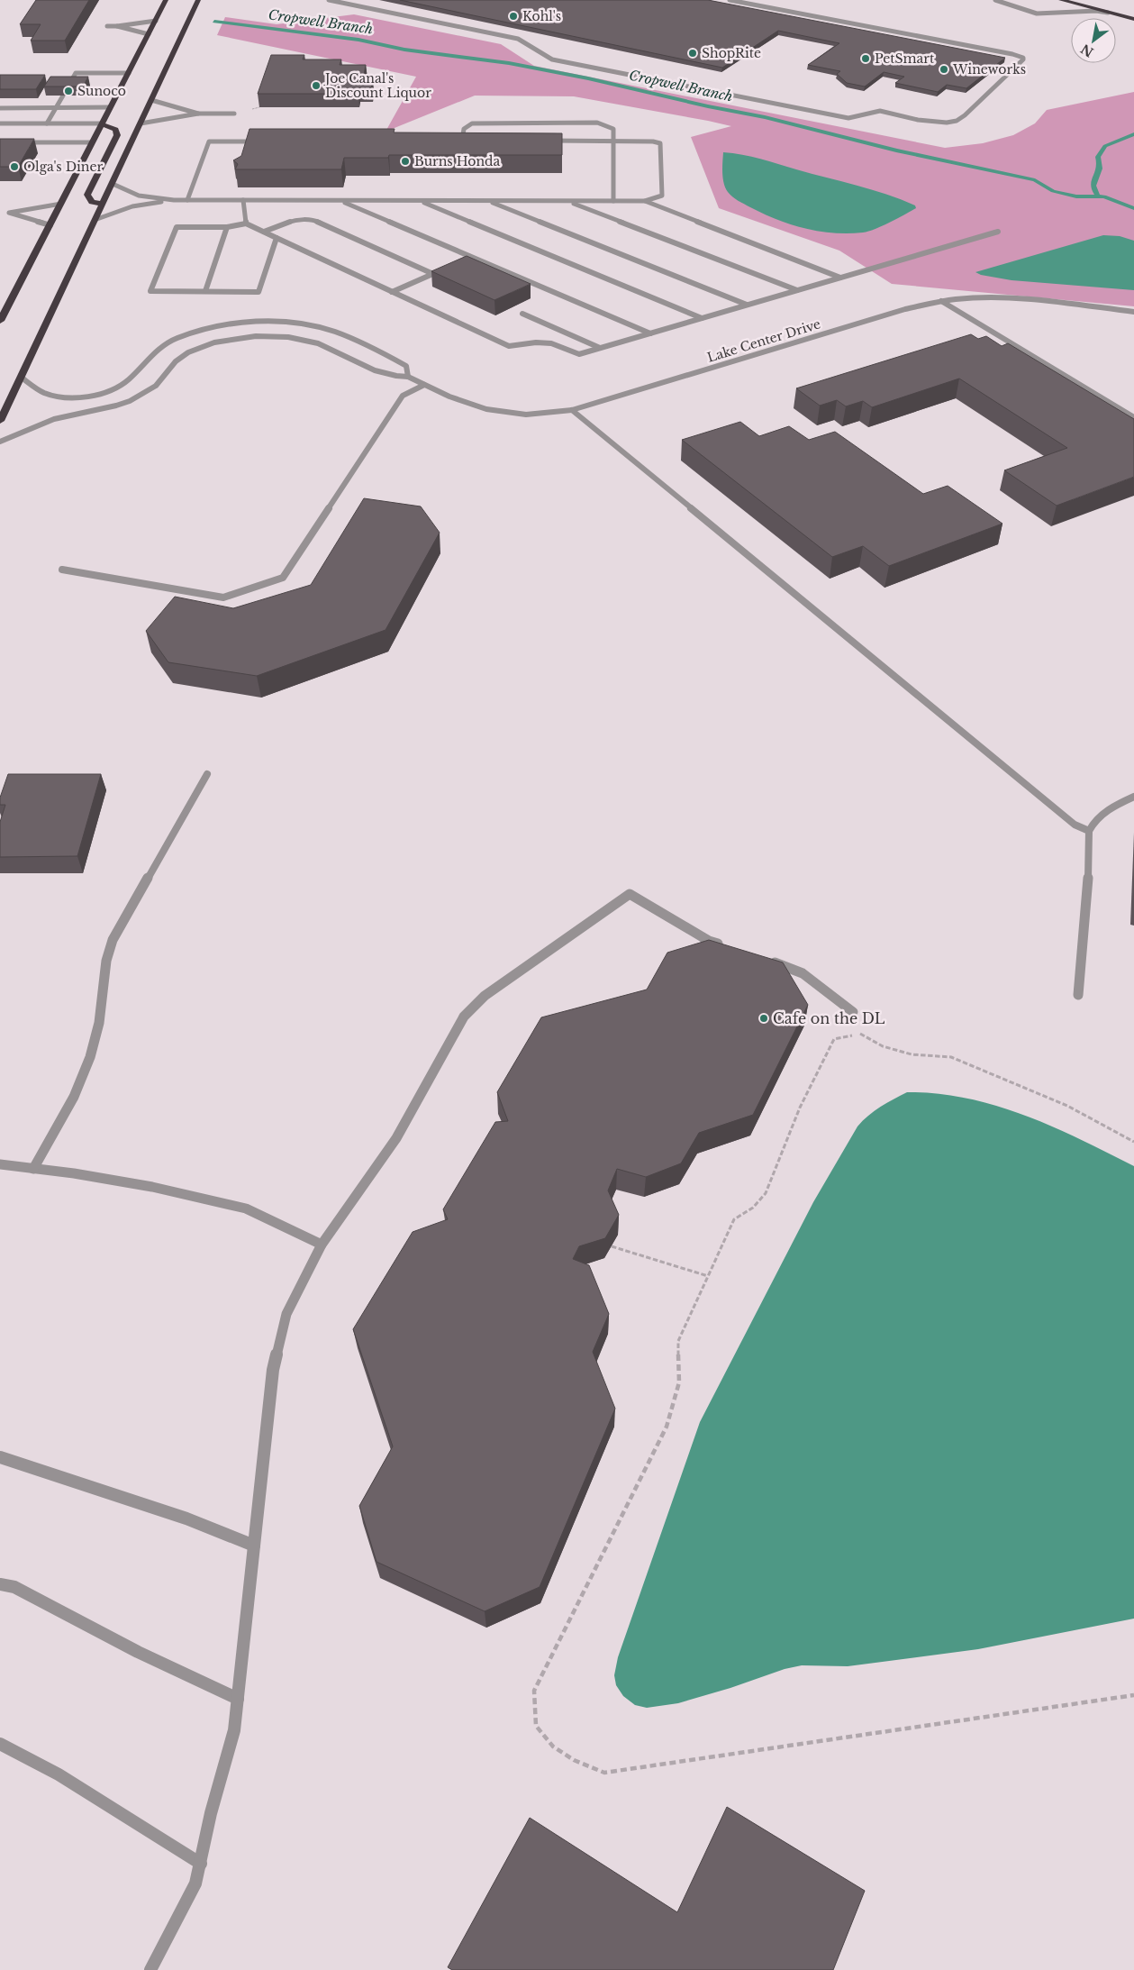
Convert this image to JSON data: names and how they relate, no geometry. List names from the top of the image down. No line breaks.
{"streets":{"street":["Lake Center Drive"]},"water":["Cropwell Branch"],"places":["Kohl's","ShopRite","PetSmart","Wineworks","Joe Canal's Discount Liquor","Sunoco","Burns Honda","Olga's Diner","Cafe on the DL"],"north":"bottom left"}
